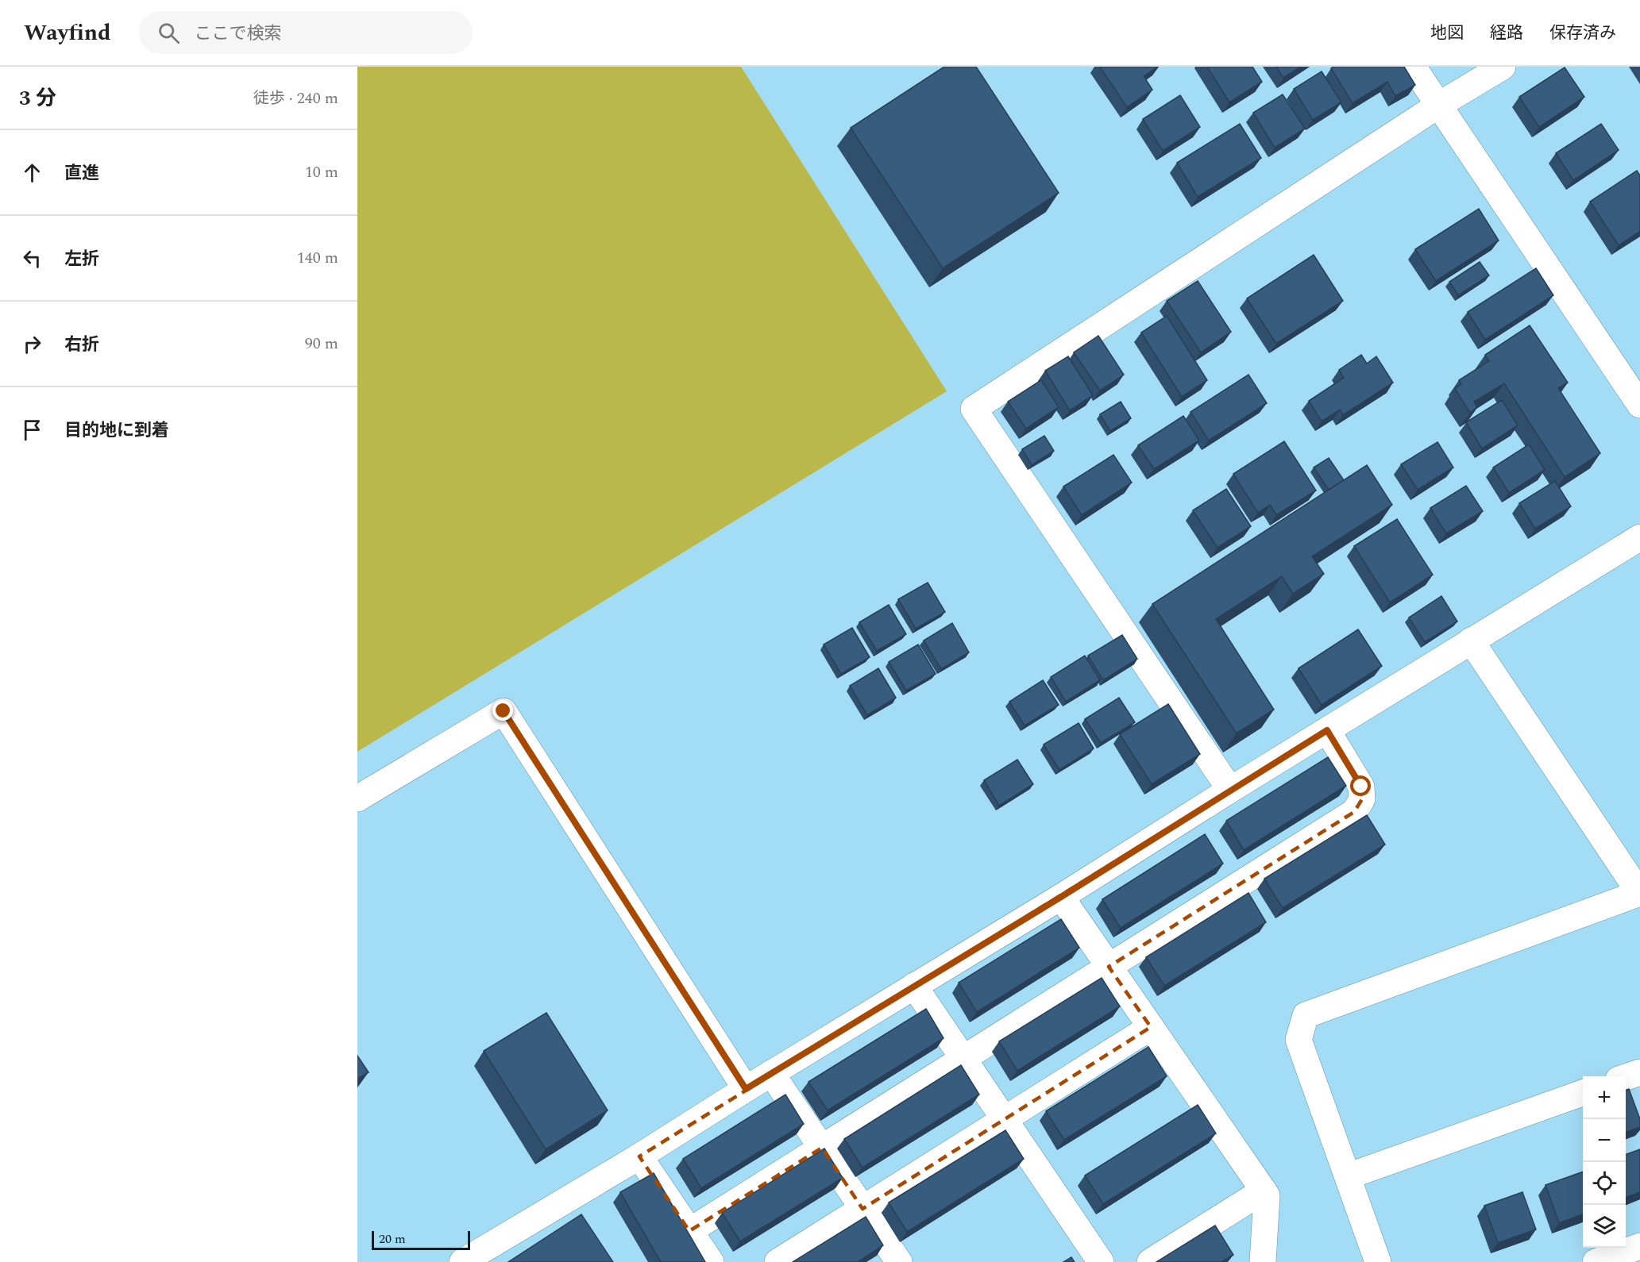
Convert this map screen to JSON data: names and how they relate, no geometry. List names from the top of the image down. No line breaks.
{"scale_bar":"20 m","page":{"header":"Wayfind","search":"ここで検索","nav":["地図","経路","保存済み"],"heading":["3 分","徒歩 · 240 m"],"list":[["直進","10 m"],["左折","140 m"],["右折","90 m"],"目的地に到着"],"map_buttons":["+","−"],"scale":"20 m"}}
